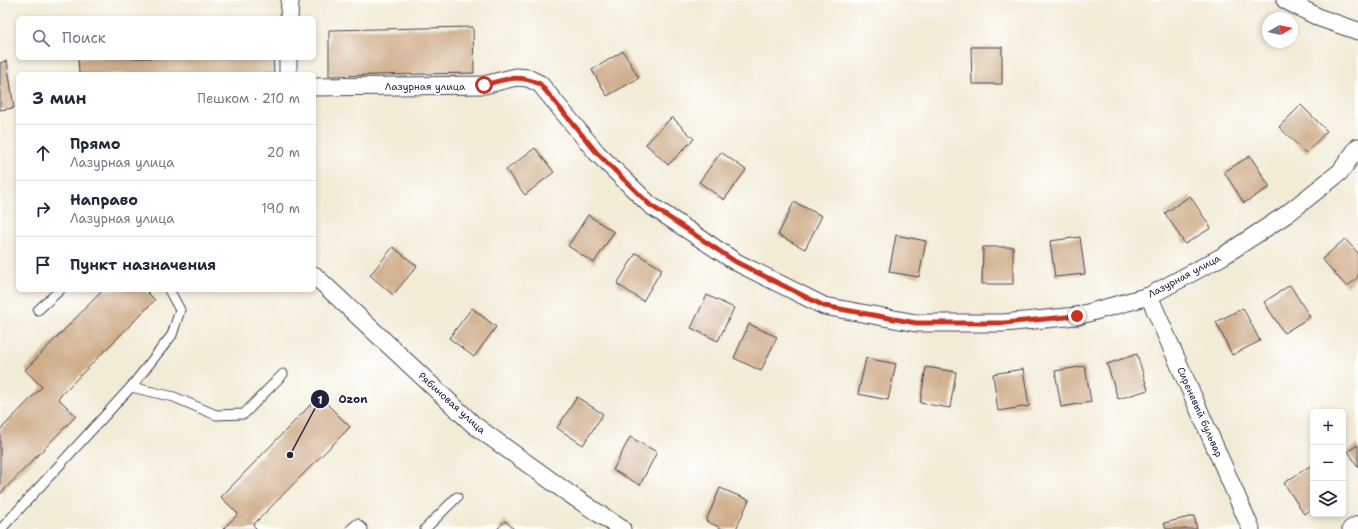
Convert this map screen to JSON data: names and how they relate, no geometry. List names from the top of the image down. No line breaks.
{"streets":{"street":["Лазурная улица","Рябиновая улица","Сиреневый бульвар"]},"crossings":[["Лазурная улица","Сиреневый бульвар"]],"places":["Ozon"],"north":"right","page":{"search":"Поиск","heading":["3 мин","Пешком · 210 m"],"list":[["Прямо","Лазурная улица","20 m"],["Направо","Лазурная улица","190 m"],"Пункт назначения"],"map_buttons":["+","−"]}}
